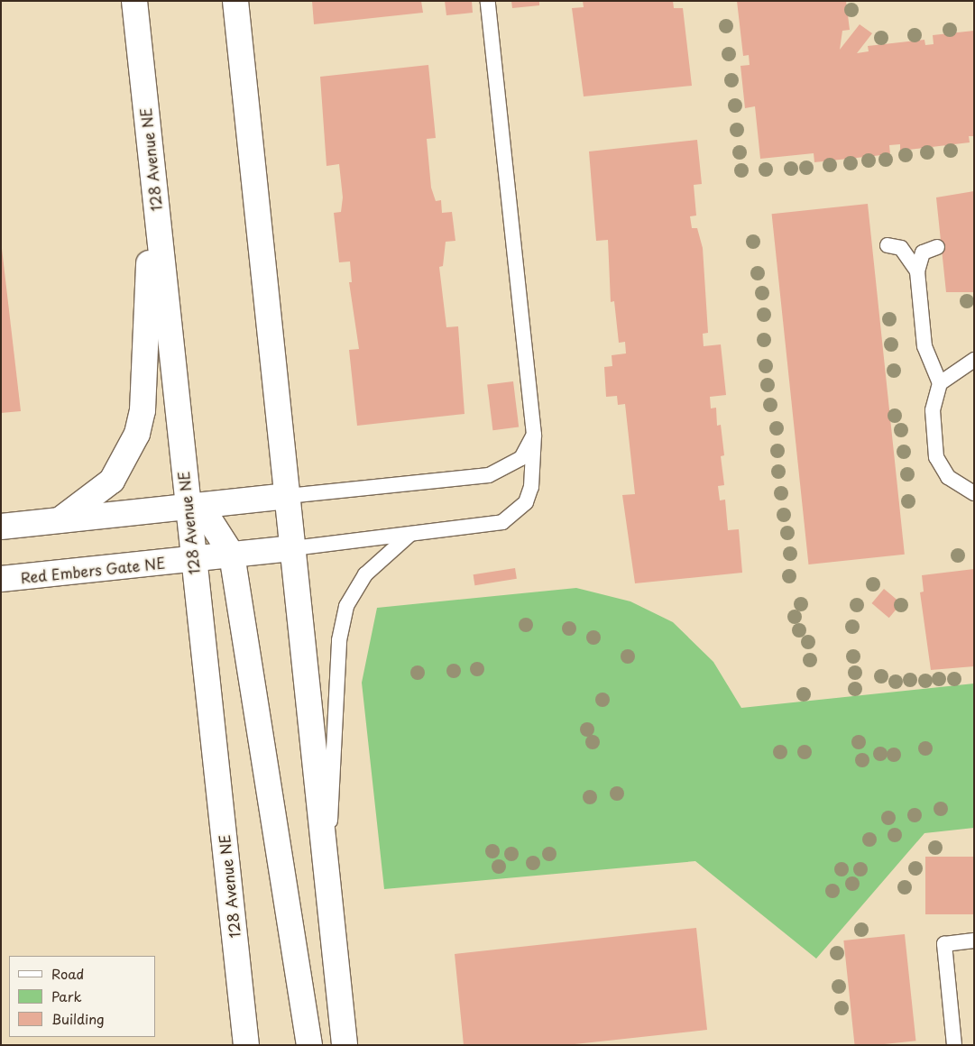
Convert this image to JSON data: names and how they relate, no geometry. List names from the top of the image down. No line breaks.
{"streets":{"main road":["128 Avenue NE","Red Embers Gate NE"]},"crossings":[["128 Avenue NE","Red Embers Gate NE"]],"legend":["Road","Park","Building"]}
